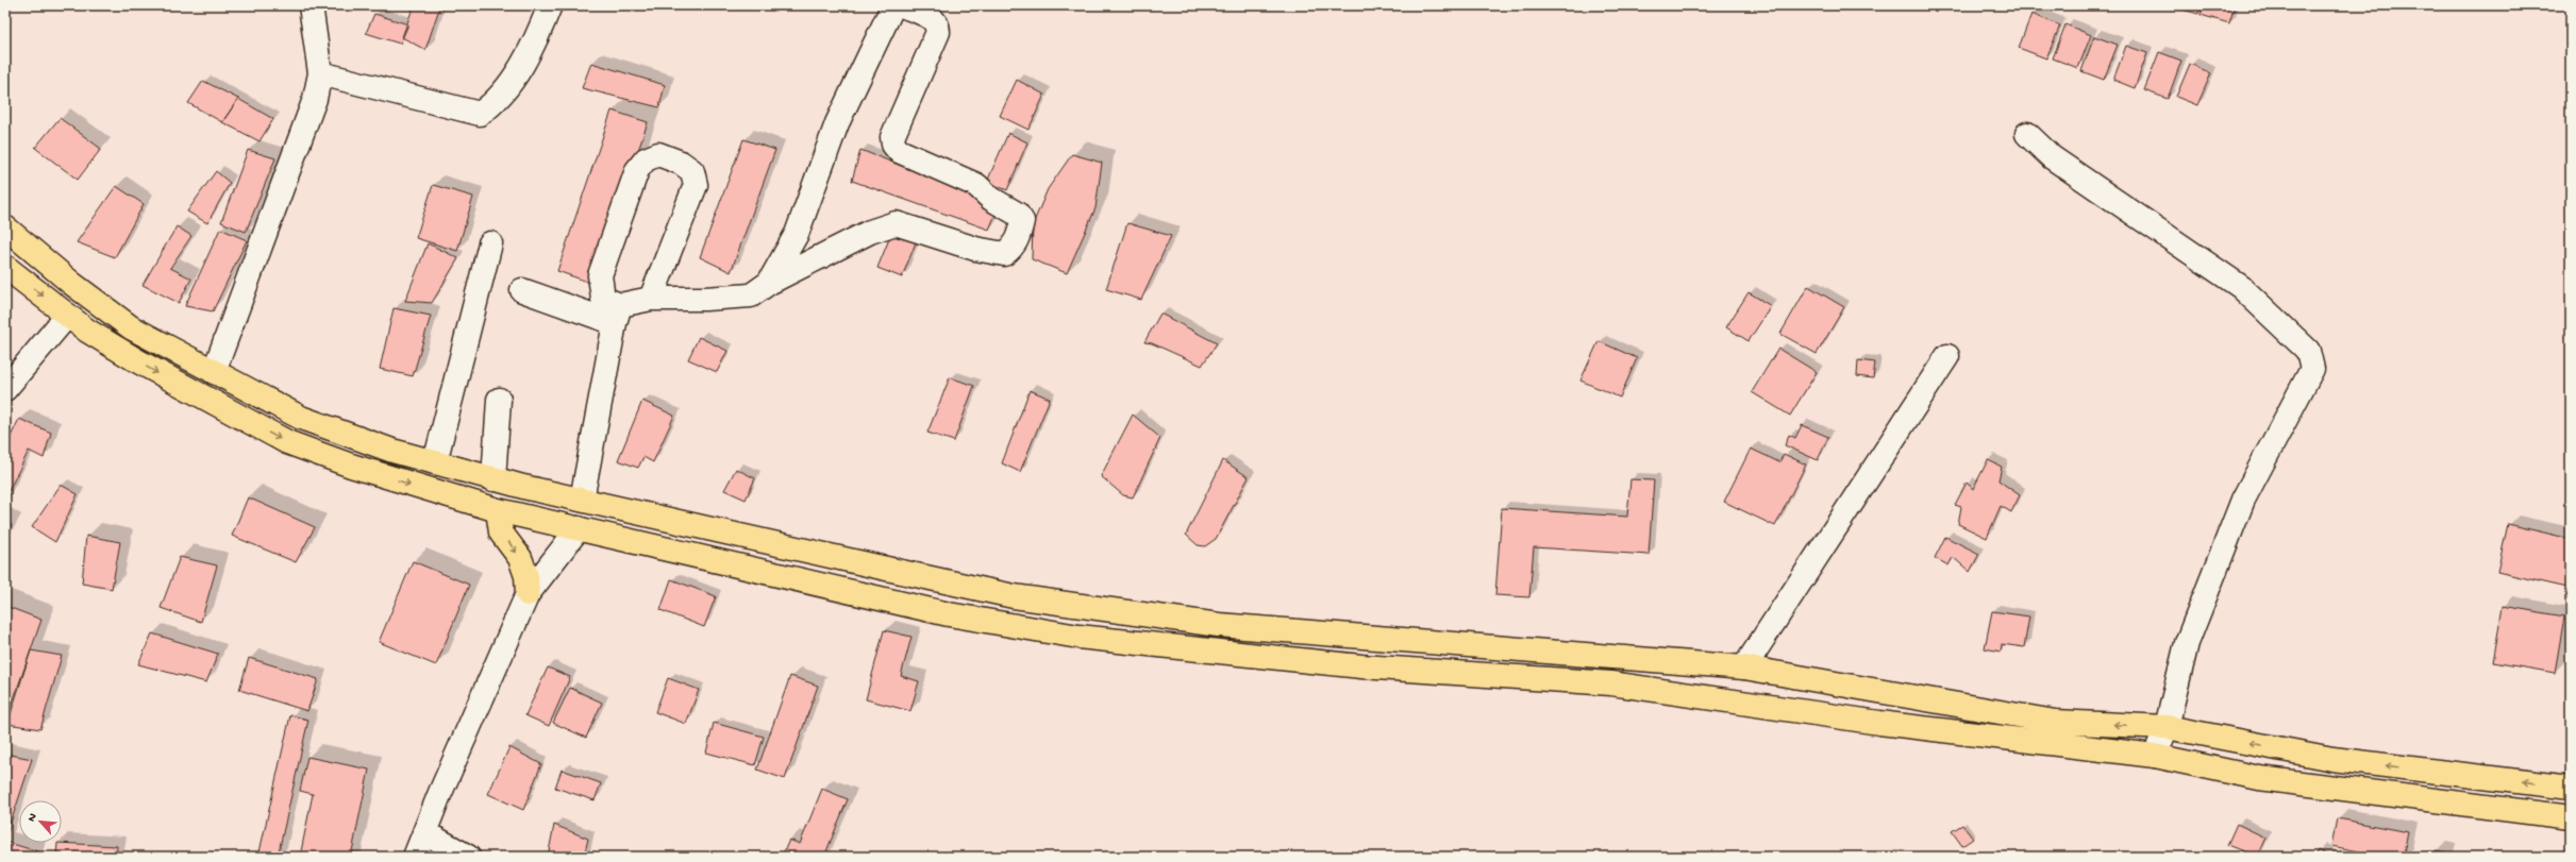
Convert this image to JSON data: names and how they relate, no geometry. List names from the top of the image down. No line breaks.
{"north":"top left"}
